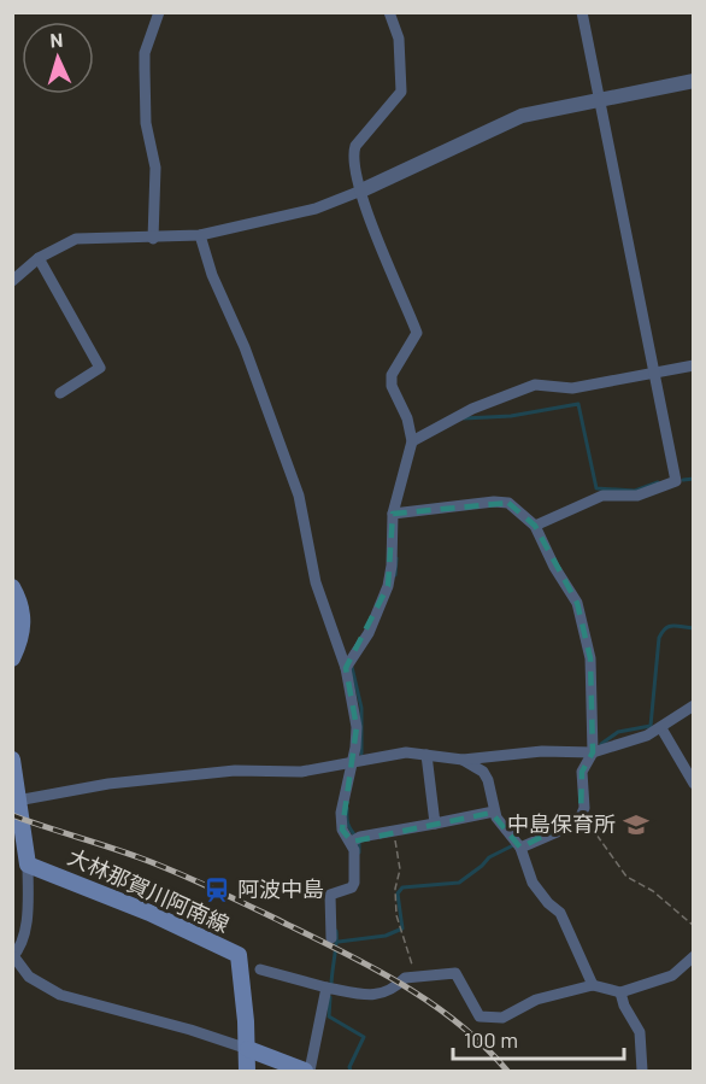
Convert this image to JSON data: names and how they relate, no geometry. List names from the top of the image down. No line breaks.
{"streets":{"main road":["大林那賀川阿南線"]},"places":{"school or university":["中島保育所"],"station":["阿波中島"]},"scale_bar":"100 m","north":"top"}
